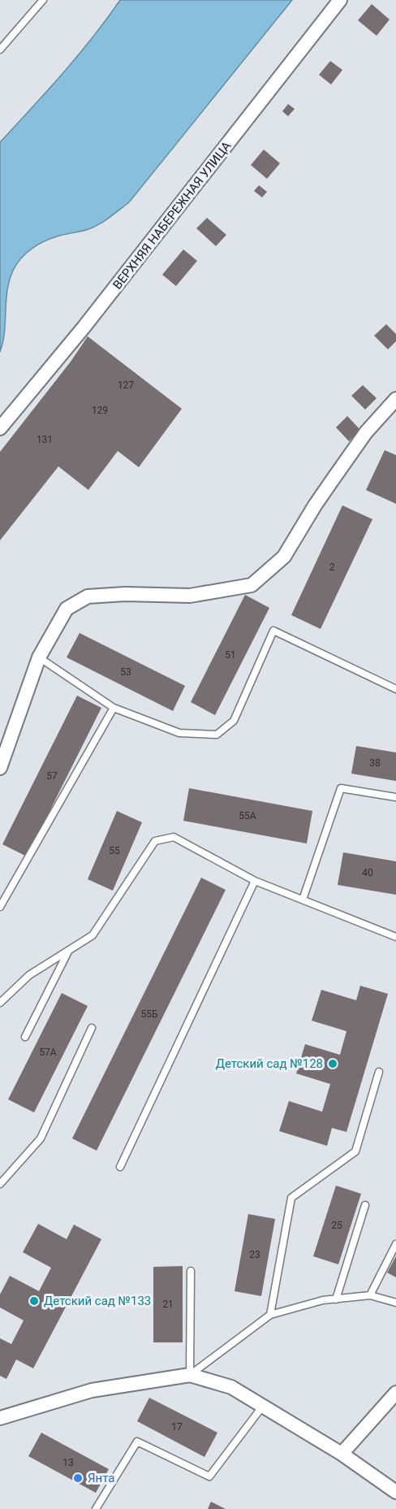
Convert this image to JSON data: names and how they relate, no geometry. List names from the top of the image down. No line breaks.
{"streets":{"street":["ВЕРХНЯЯ НАБЕРЕЖНАЯ УЛИЦА"]},"places":["Детский сад №128","Детский сад №133","Янта"],"house_numbers":["127","129","131","2","51","53","38","57","55А","55","40","55Б","57А","25","23","21","17","13"]}
